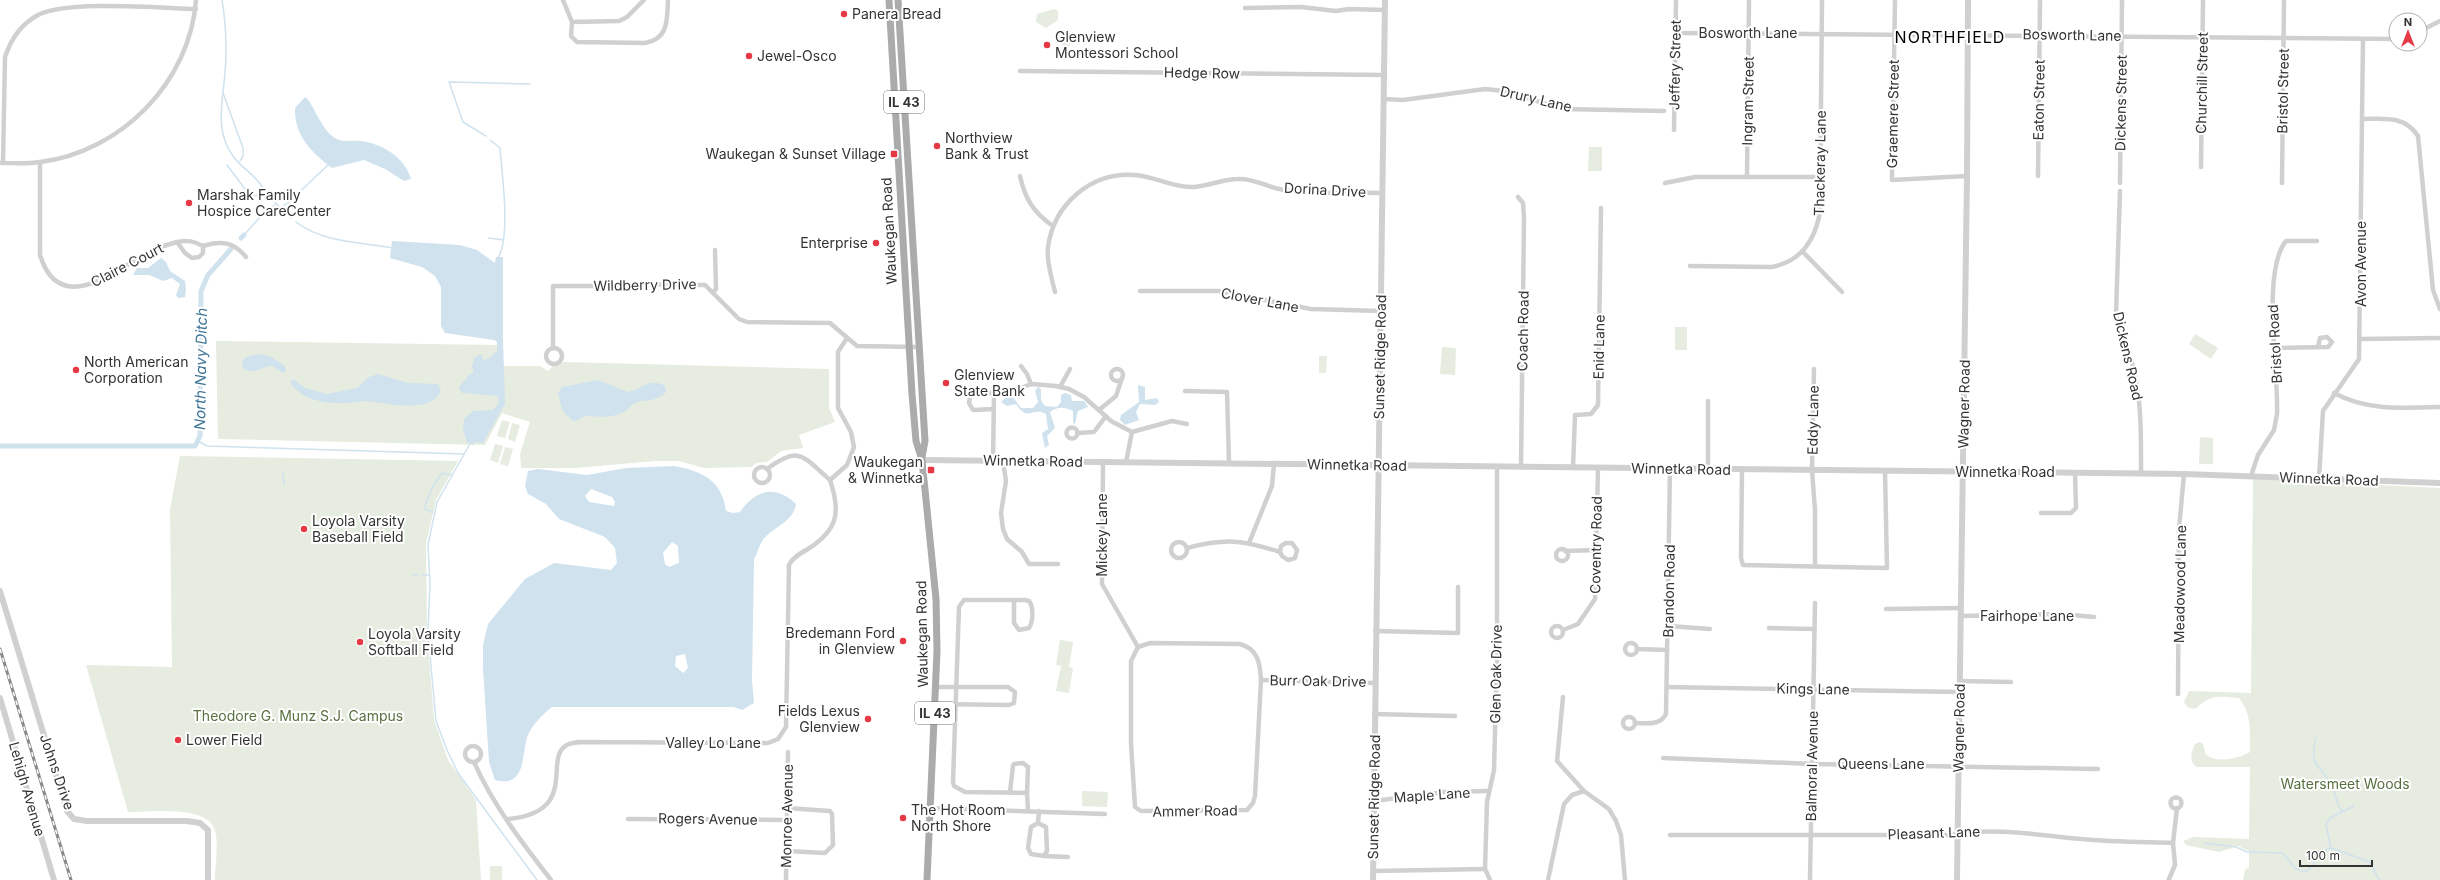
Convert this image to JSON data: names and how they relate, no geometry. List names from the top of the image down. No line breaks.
{"streets":{"main road":["IL 43","Waukegan Road"],"street":["Bosworth Lane","Jeffery Street","Hedge Row","Churchill Street","Bristol Street","Drury Lane","Eaton Street","Ingram Street","Dickens Street","Graemere Street","Thackeray Lane","Dorina Drive","Avon Avenue","Claire Court","Wildberry Drive","Clover Lane","Coach Road","Bristol Road","Enid Lane","Dickens Road","Sunset Ridge Road","Wagner Road","Eddy Lane","Winnetka Road","Mickey Lane","Coventry Road","Meadowood Lane","Brandon Road","Fairhope Lane","Glen Oak Drive","Burr Oak Drive","Kings Lane","Valley Lo Lane","Queens Lane","Balmoral Avenue","Johns Drive","Lehigh Avenue","Maple Lane","Ammer Road","Monroe Avenue","Rogers Avenue","Pleasant Lane"]},"crossings":[["Bosworth Lane","Jeffery Street"],["Bosworth Lane","Churchill Street"],["Bosworth Lane","Bristol Street"],["Bosworth Lane","Eaton Street"],["Bosworth Lane","Ingram Street"],["Bosworth Lane","Dickens Street"],["Bosworth Lane","Graemere Street"],["Bosworth Lane","Thackeray Lane"],["Bosworth Lane","Avon Avenue"],["Bosworth Lane","Wagner Road"],["Hedge Row","Sunset Ridge Road"],["Drury Lane","Sunset Ridge Road"],["Graemere Street","Wagner Road"],["Dorina Drive","Sunset Ridge Road"],["Waukegan Road","Wildberry Drive"],["Waukegan Road","Winnetka Road"],["Avon Avenue","Winnetka Road"],["Clover Lane","Sunset Ridge Road"],["Coach Road","Winnetka Road"],["Bristol Road","Winnetka Road"],["Enid Lane","Winnetka Road"],["Dickens Road","Winnetka Road"],["Sunset Ridge Road","Winnetka Road"],["Sunset Ridge Road","Burr Oak Drive"],["Sunset Ridge Road","Maple Lane"],["Wagner Road","Winnetka Road"],["Wagner Road","Fairhope Lane"],["Wagner Road","Kings Lane"],["Wagner Road","Queens Lane"],["Wagner Road","Pleasant Lane"],["Eddy Lane","Winnetka Road"],["Winnetka Road","Mickey Lane"],["Winnetka Road","Coventry Road"],["Winnetka Road","Meadowood Lane"],["Winnetka Road","Brandon Road"],["Winnetka Road","Glen Oak Drive"],["Mickey Lane","Burr Oak Drive"],["Mickey Lane","Ammer Road"],["Brandon Road","Kings Lane"],["Glen Oak Drive","Maple Lane"],["Burr Oak Drive","Ammer Road"],["Kings Lane","Balmoral Avenue"],["Queens Lane","Balmoral Avenue"],["Balmoral Avenue","Pleasant Lane"],["Monroe Avenue","Rogers Avenue"]],"districts":["NORTHFIELD"],"water":["North Navy Ditch"],"parks":["Theodore G. Munz S.J. Campus","Watersmeet Woods"],"places":{"other":["Panera Bread","Glenview Montessori School","Jewel-Osco","Northview Bank & Trust","Marshak Family Hospice CareCenter","Enterprise","North American Corporation","Glenview State Bank","Loyola Varsity Baseball Field","Bredemann Ford in Glenview","Loyola Varsity Softball Field","Fields Lexus Glenview","Lower Field","The Hot Room North Shore"],"transit":["Waukegan & Sunset Village","Waukegan & Winnetka"]},"scale_bar":"100 m","north":"top"}
